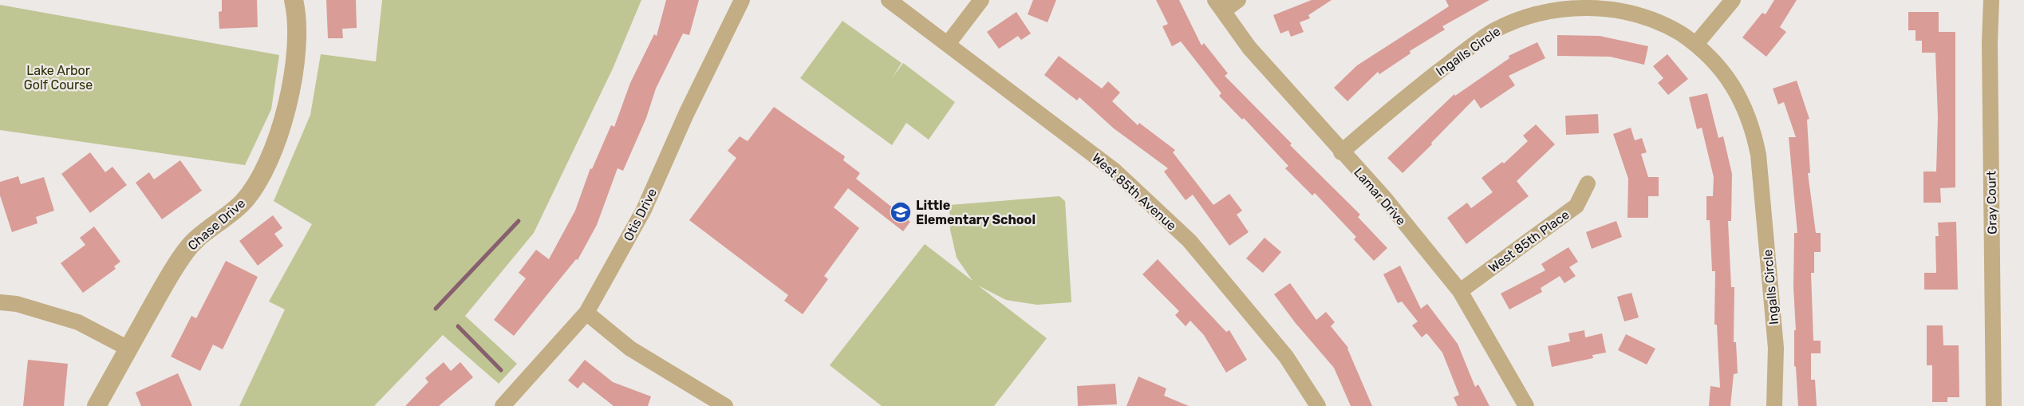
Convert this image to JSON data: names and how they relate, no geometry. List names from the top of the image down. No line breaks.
{"streets":{"street":["Ingalls Circle","West 85th Avenue","Lamar Drive","Gray Court","Otis Drive","Chase Drive","West 85th Place"]},"crossings":[["Ingalls Circle","Lamar Drive"],["Lamar Drive","West 85th Place"]],"parks":["Lake Arbor Golf Course"],"places":{"school or university":["Little Elementary School"]}}
